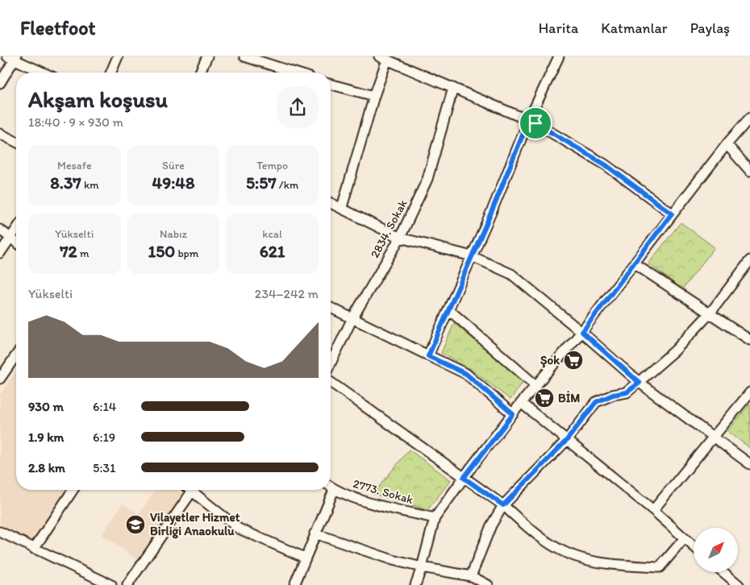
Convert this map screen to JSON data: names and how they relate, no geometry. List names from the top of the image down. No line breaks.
{"streets":{"street":["2834. Sokak","2773. Sokak"]},"places":{"supermarket":["Şok","BİM"],"school or university":["Vilayetler Hizmet Birliği Anaokulu"]},"north":"top right","page":{"header":"Fleetfoot","nav":["Harita","Katmanlar","Paylaş"],"heading":["Akşam koşusu","18:40 · 9 × 930 m"],"stats":[["Mesafe","8.37 km"],["Süre","49:48"],["Tempo","5:57 /km"],["Yükselti","72 m"],["Nabız","150 bpm"],["kcal","621"]],"chart":["Yükselti","234–242 m"],"list":[{"name":"930 m","note":"6:14"},{"name":"1.9 km","note":"6:19"},{"name":"2.8 km","note":"5:31"}]}}
